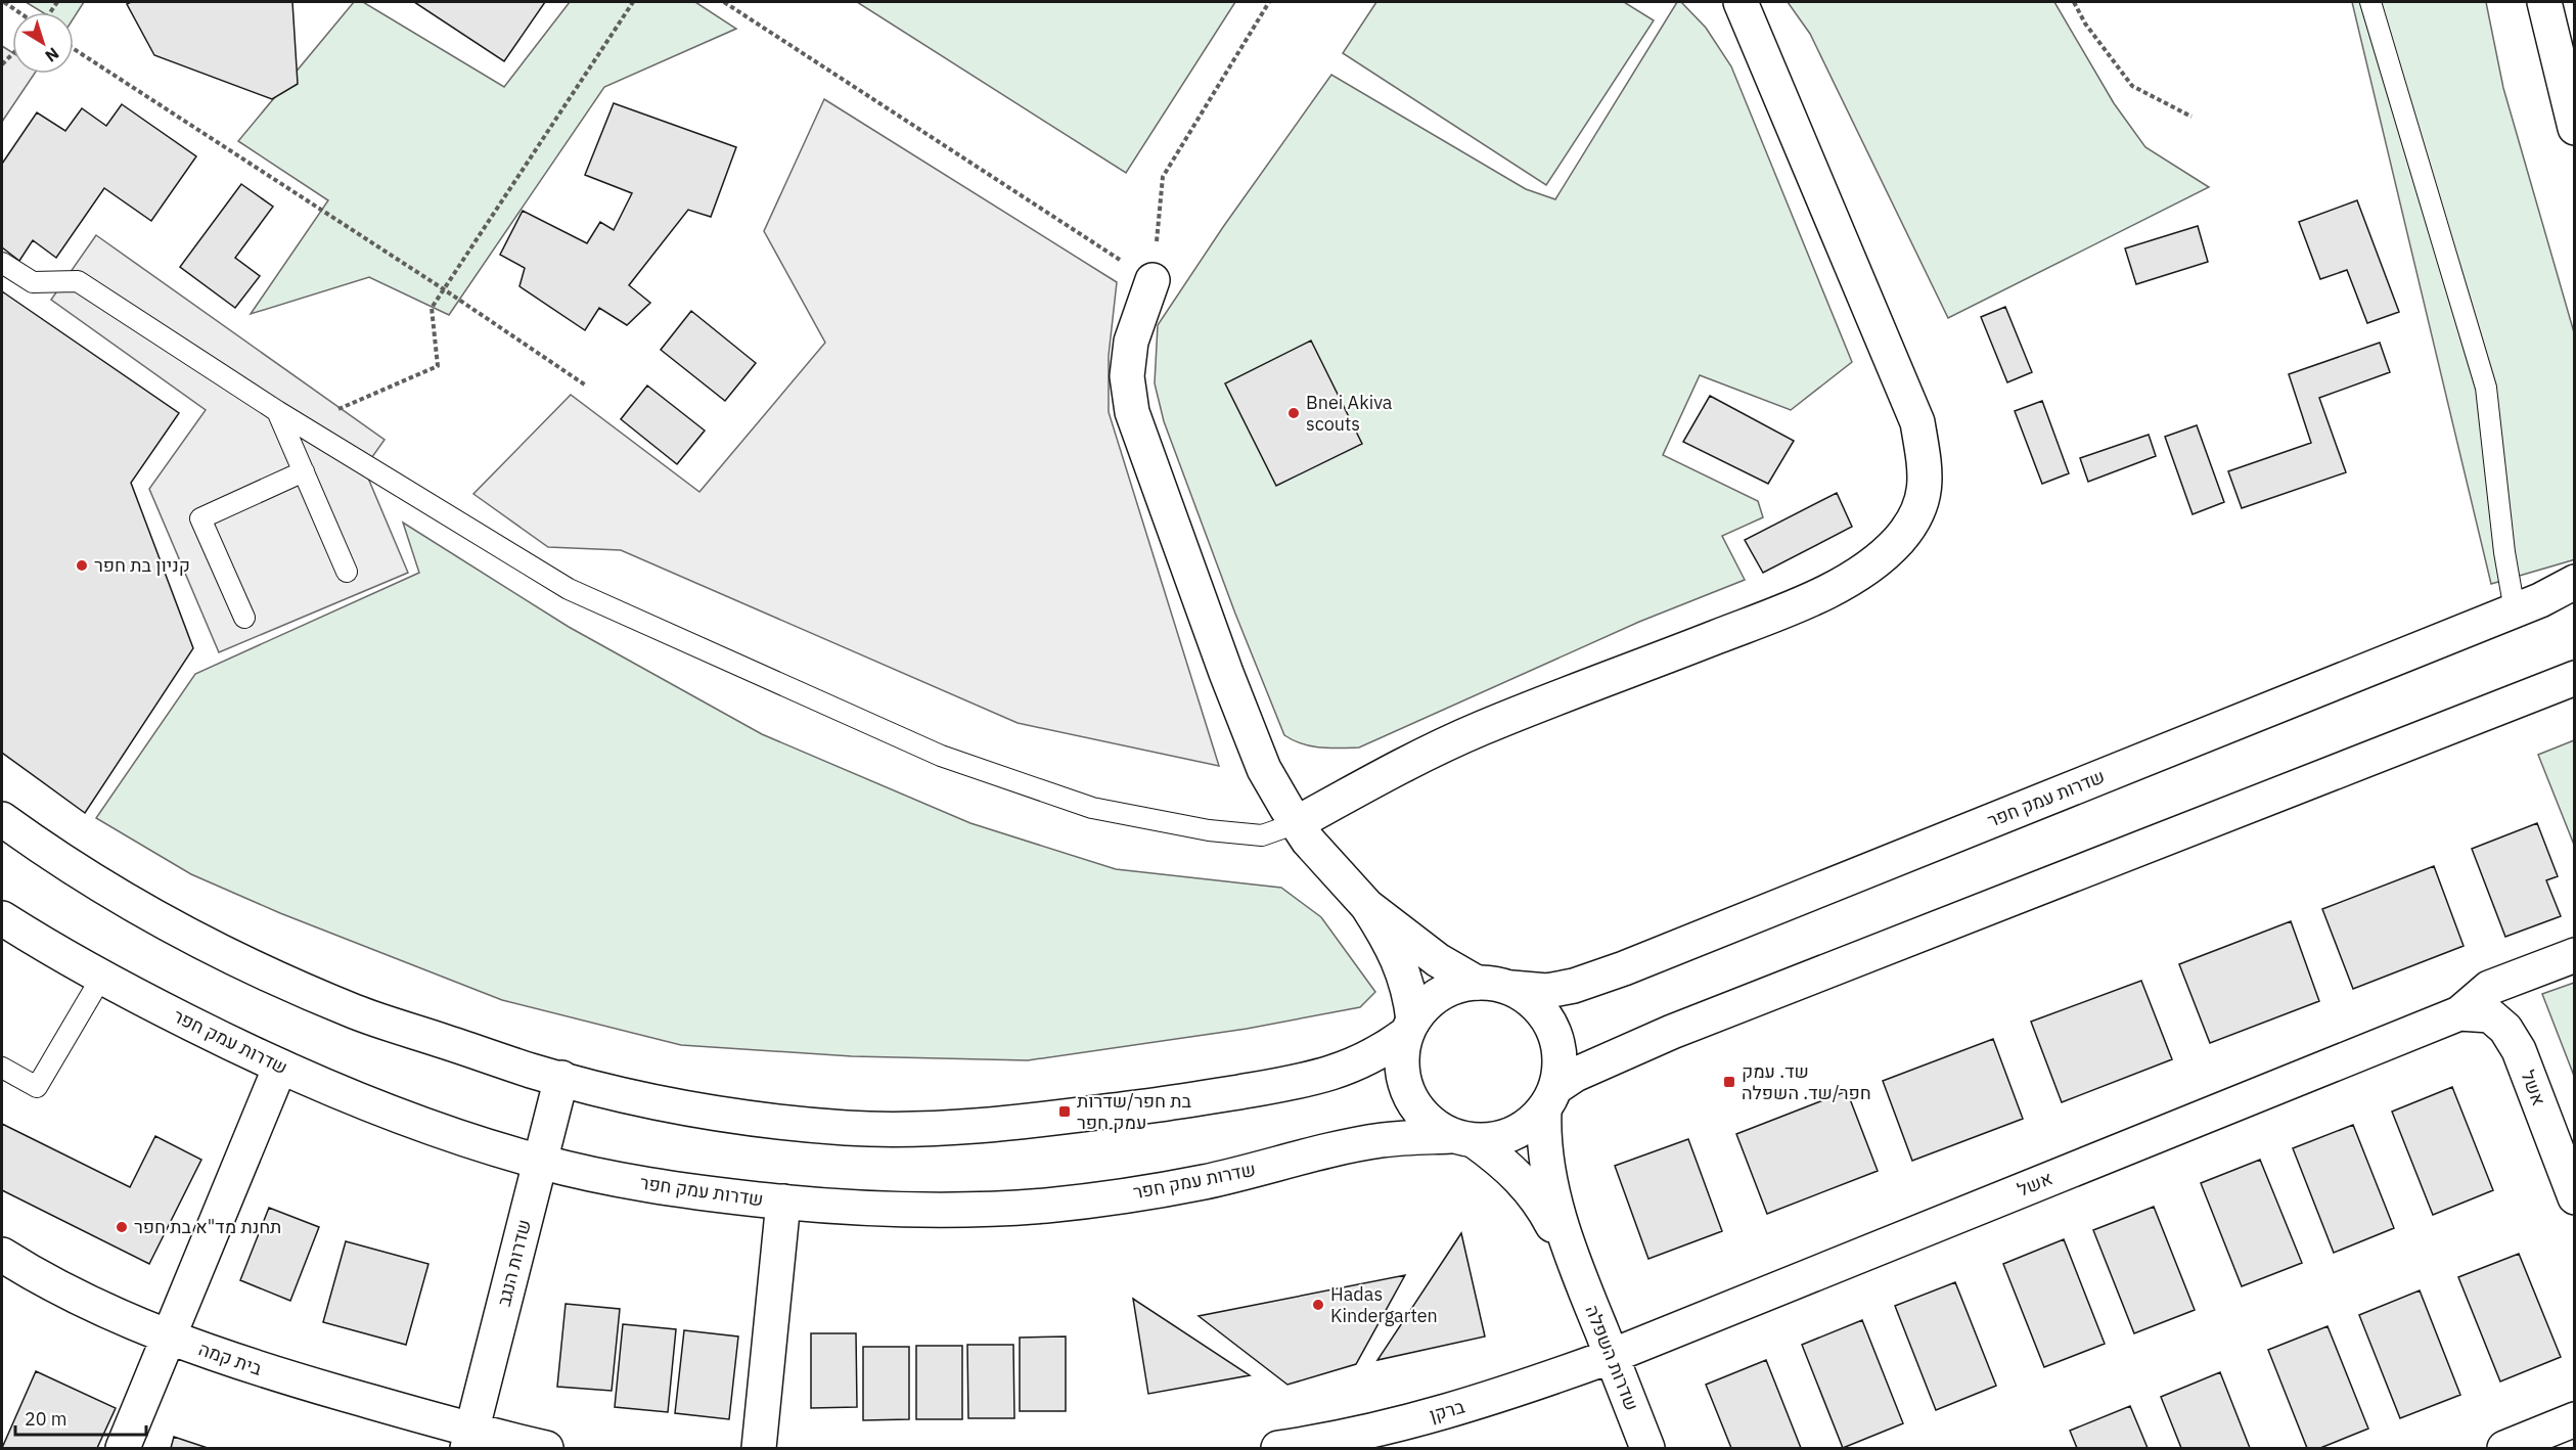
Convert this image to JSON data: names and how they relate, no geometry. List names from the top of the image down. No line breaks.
{"streets":{"street":["שדרות עמק חפר","אשל","שדרות הנגב","שדרות השפלה","בית קמה","ברקן"]},"crossings":[["שדרות עמק חפר","שדרות הנגב"],["שדרות עמק חפר","שדרות השפלה"],["אשל","שדרות השפלה"],["אשל","ברקן"],["שדרות הנגב","בית קמה"],["שדרות השפלה","ברקן"]],"places":{"other":["Bnei Akiva scouts","קניון בת חפר","תחנת מד\"א בת חפר","Hadas Kindergarten"],"transit":["שד. עמק חפר/שד. השפלה","בת חפר/שדרות עמק חפר"]},"scale_bar":"20 m","north":"bottom right"}
